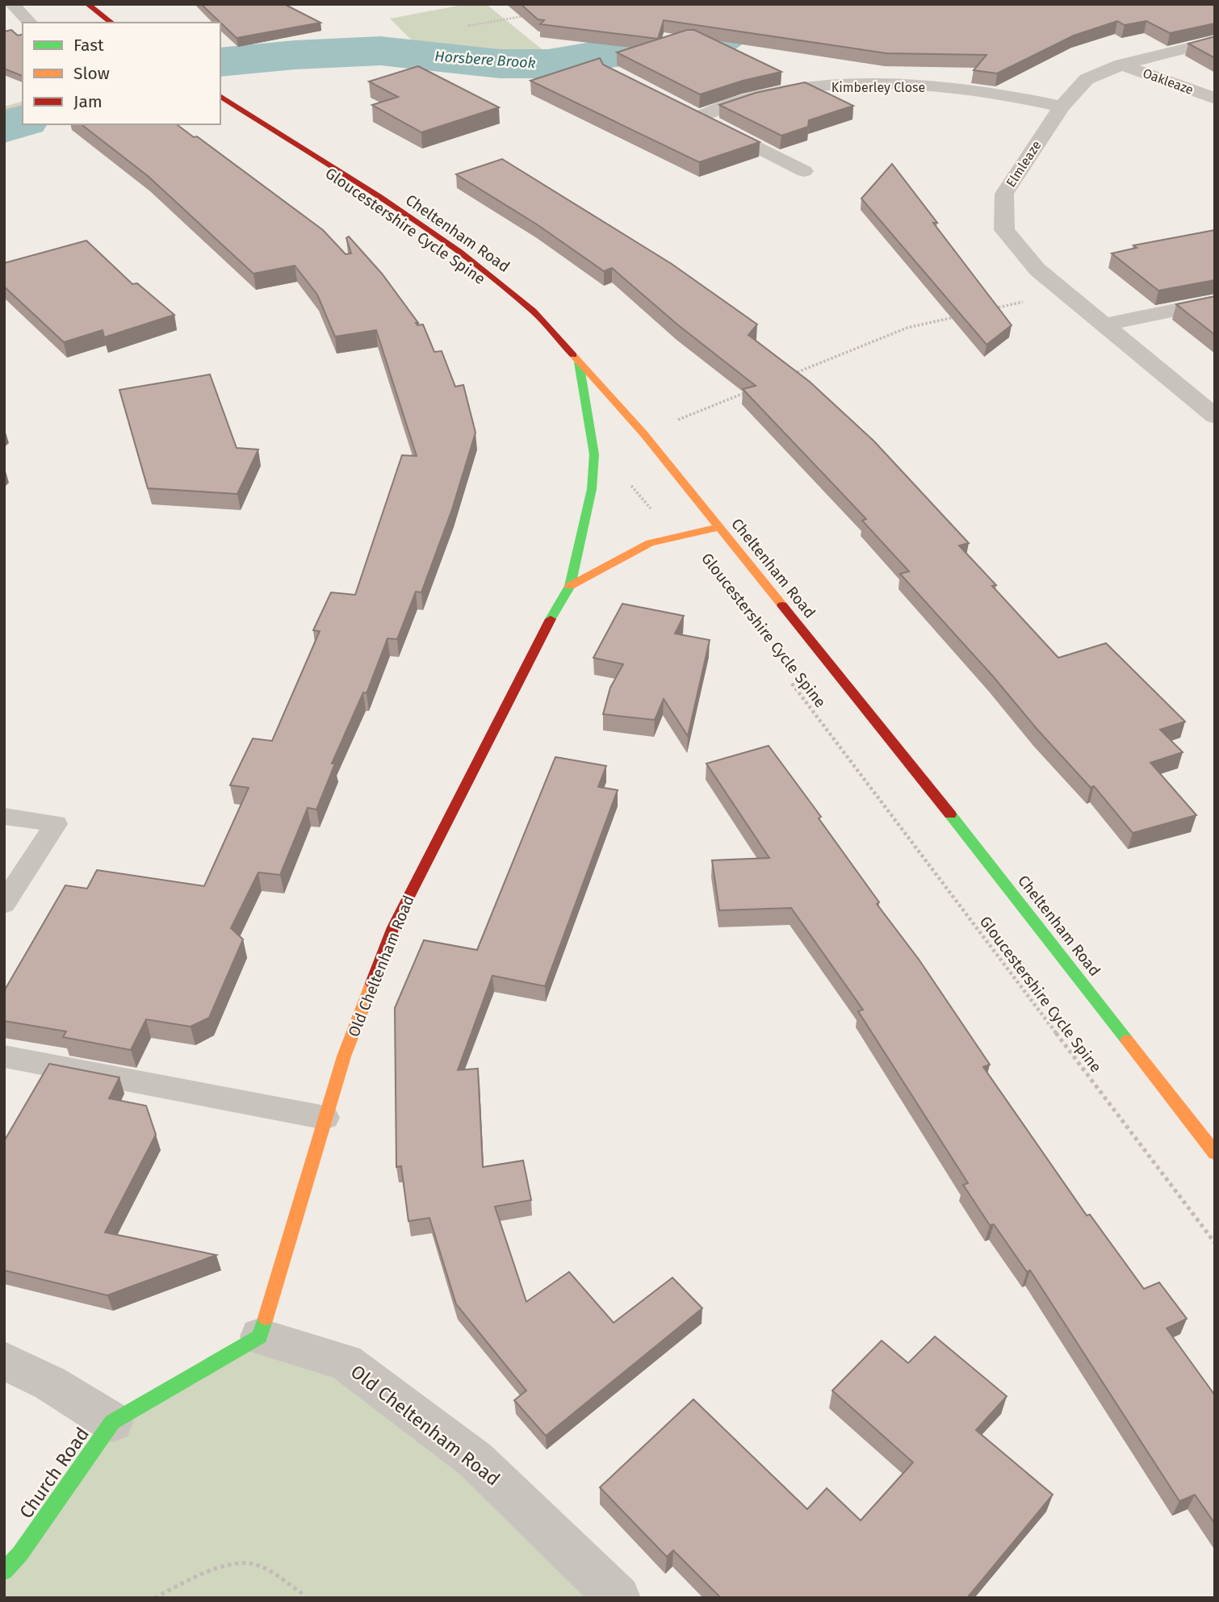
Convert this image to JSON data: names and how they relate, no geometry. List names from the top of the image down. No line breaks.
{"streets":{"main road":["Cheltenham Road","Old Cheltenham Road","Church Road"],"street":["Oakleaze","Kimberley Close","Elmleaze"],"path":["Gloucestershire Cycle Spine"]},"crossings":[["Oakleaze","Elmleaze"],["Kimberley Close","Elmleaze"],["Cheltenham Road","Old Cheltenham Road"]],"water":["Horsbere Brook"],"legend":["Fast","Slow","Jam"]}
